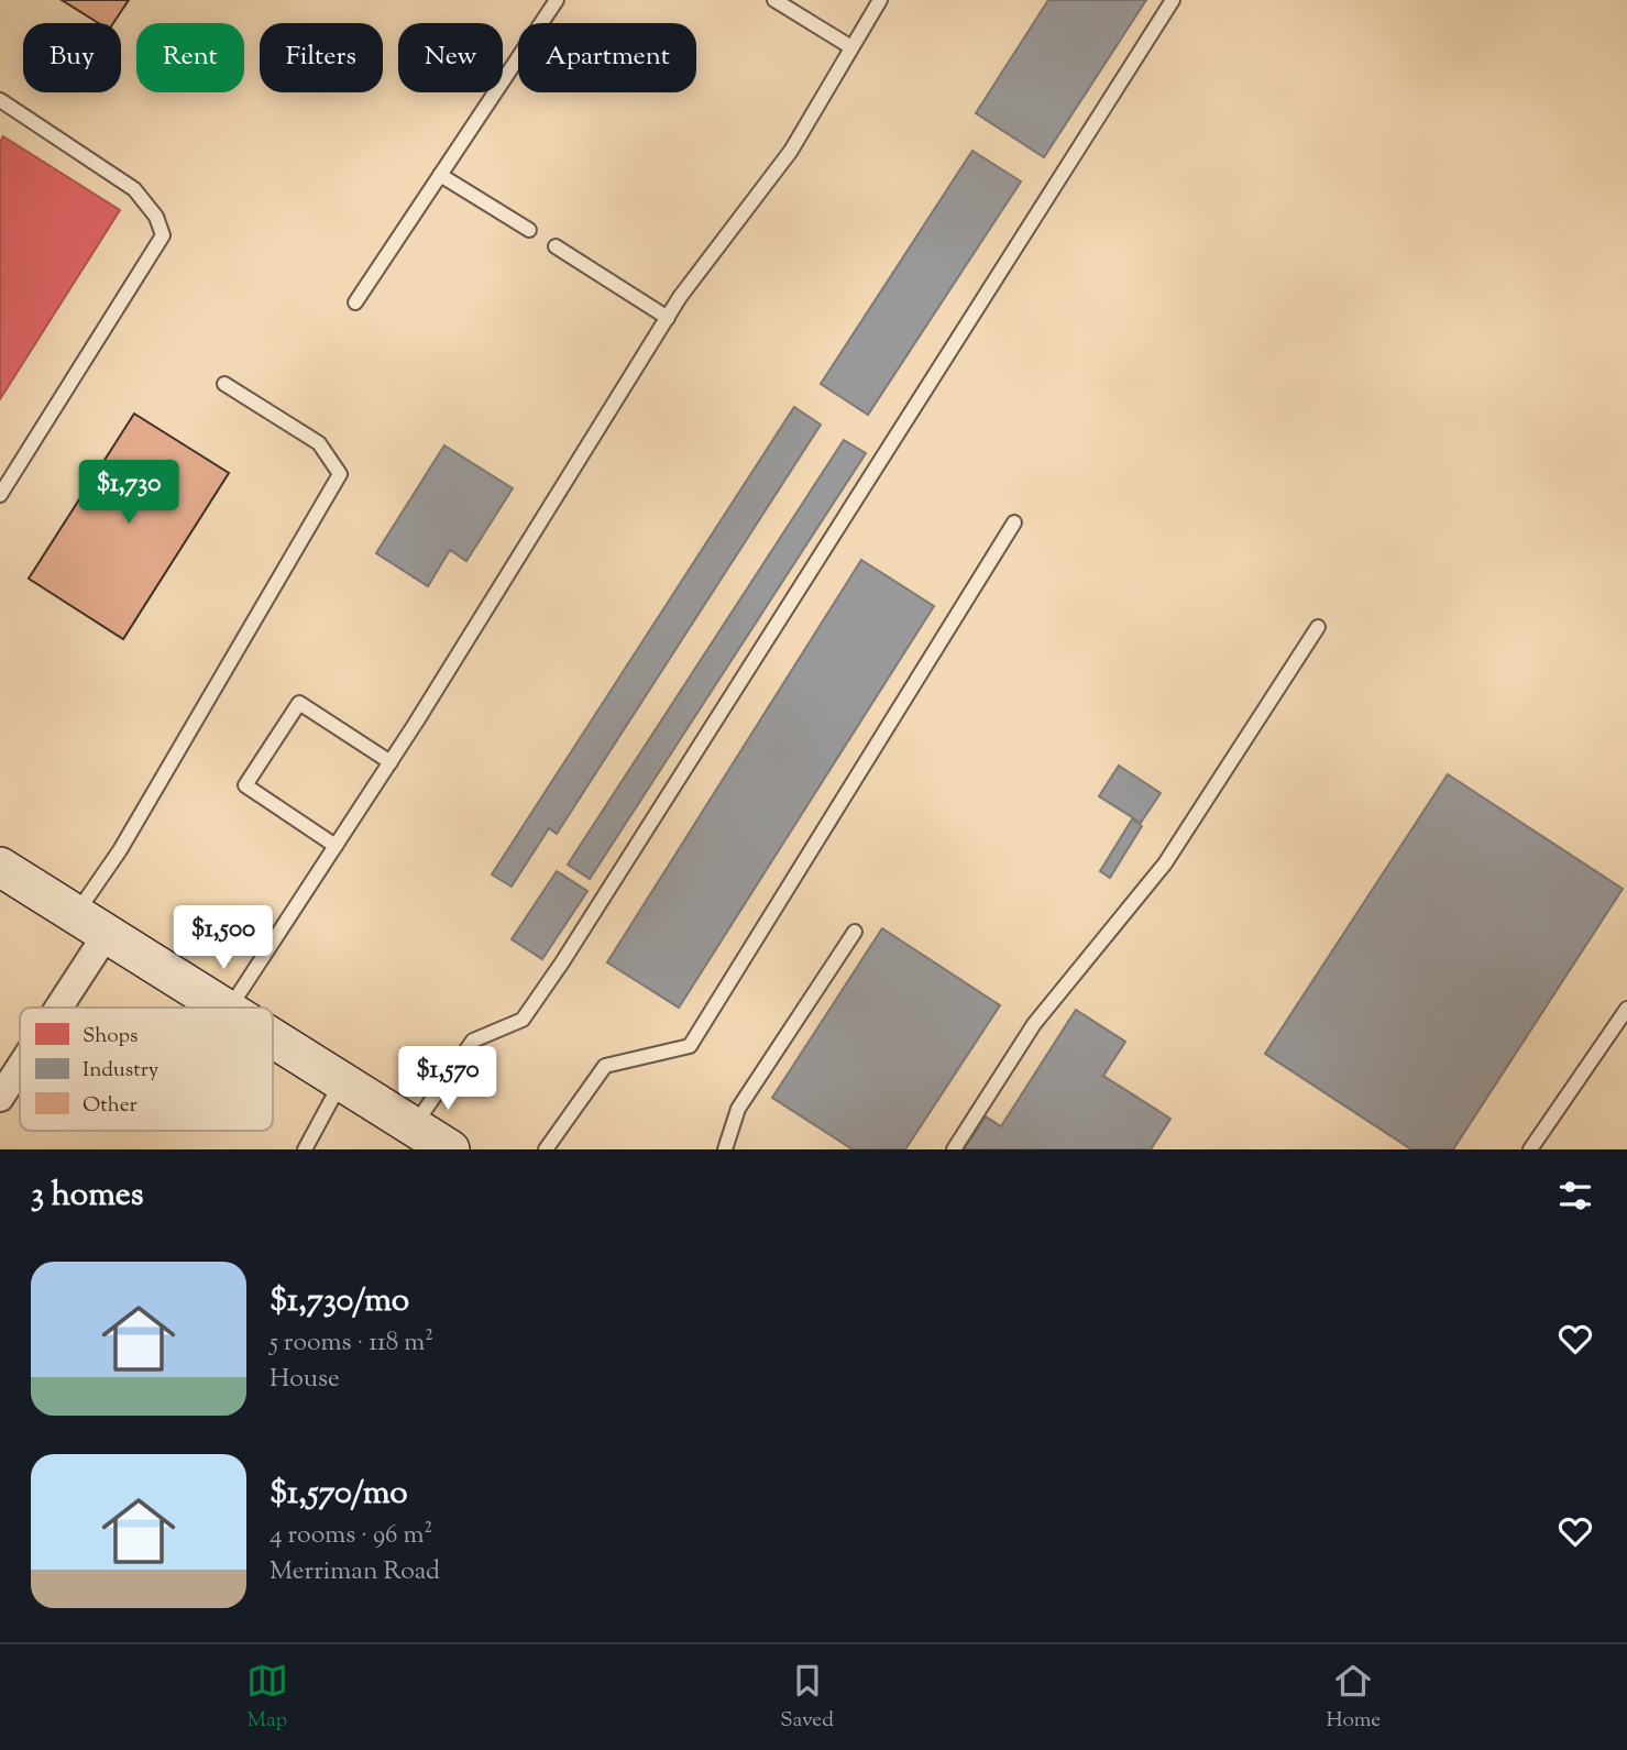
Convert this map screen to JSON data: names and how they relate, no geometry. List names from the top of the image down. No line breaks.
{"legend":["Shops","Industry","Other"],"page":{"chip":["Buy","Rent","Filters","New","Apartment"],"price":["$1,730","$1,500","$1,570"],"heading":"3 homes","list":[{"name":"$1,730/mo","note":"5 rooms · 118 m² · House"},{"name":"$1,570/mo","note":"4 rooms · 96 m² · Merriman Road"}],"tabs":["Map","Saved","Home"]}}
